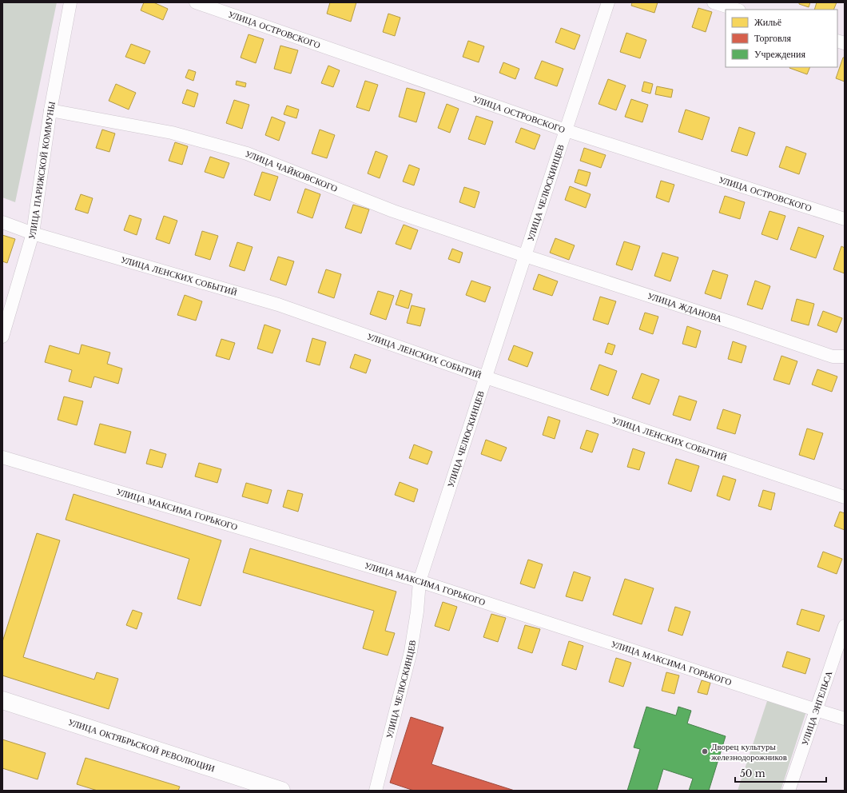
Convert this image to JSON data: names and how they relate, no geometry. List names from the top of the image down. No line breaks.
{"streets":{"street":["УЛИЦА ОСТРОВСКОГО","УЛИЦА ПАРИЖСКОЙ КОММУНЫ","УЛИЦА ЧАЙКОВСКОГО","УЛИЦА ЧЕЛЮСКИНЦЕВ","УЛИЦА ЛЕНСКИХ СОБЫТИЙ","УЛИЦА ЖДАНОВА","УЛИЦА МАКСИМА ГОРЬКОГО","УЛИЦА ЭНГЕЛЬСА","УЛИЦА ОКТЯБРЬСКОЙ РЕВОЛЮЦИИ"]},"crossings":[["УЛИЦА ОСТРОВСКОГО","УЛИЦА ЧЕЛЮСКИНЦЕВ"],["УЛИЦА ПАРИЖСКОЙ КОММУНЫ","УЛИЦА ЧАЙКОВСКОГО"],["УЛИЦА ПАРИЖСКОЙ КОММУНЫ","УЛИЦА ЛЕНСКИХ СОБЫТИЙ"],["УЛИЦА ЧАЙКОВСКОГО","УЛИЦА ЧЕЛЮСКИНЦЕВ"],["УЛИЦА ЧАЙКОВСКОГО","УЛИЦА ЖДАНОВА"],["УЛИЦА ЧЕЛЮСКИНЦЕВ","УЛИЦА ЛЕНСКИХ СОБЫТИЙ"],["УЛИЦА ЧЕЛЮСКИНЦЕВ","УЛИЦА ЖДАНОВА"],["УЛИЦА ЧЕЛЮСКИНЦЕВ","УЛИЦА МАКСИМА ГОРЬКОГО"],["УЛИЦА МАКСИМА ГОРЬКОГО","УЛИЦА ЭНГЕЛЬСА"]],"places":["Дворец культуры железнодорожников"],"legend":["Жильё","Торговля","Учреждения"],"scale_bar":"50 m"}
